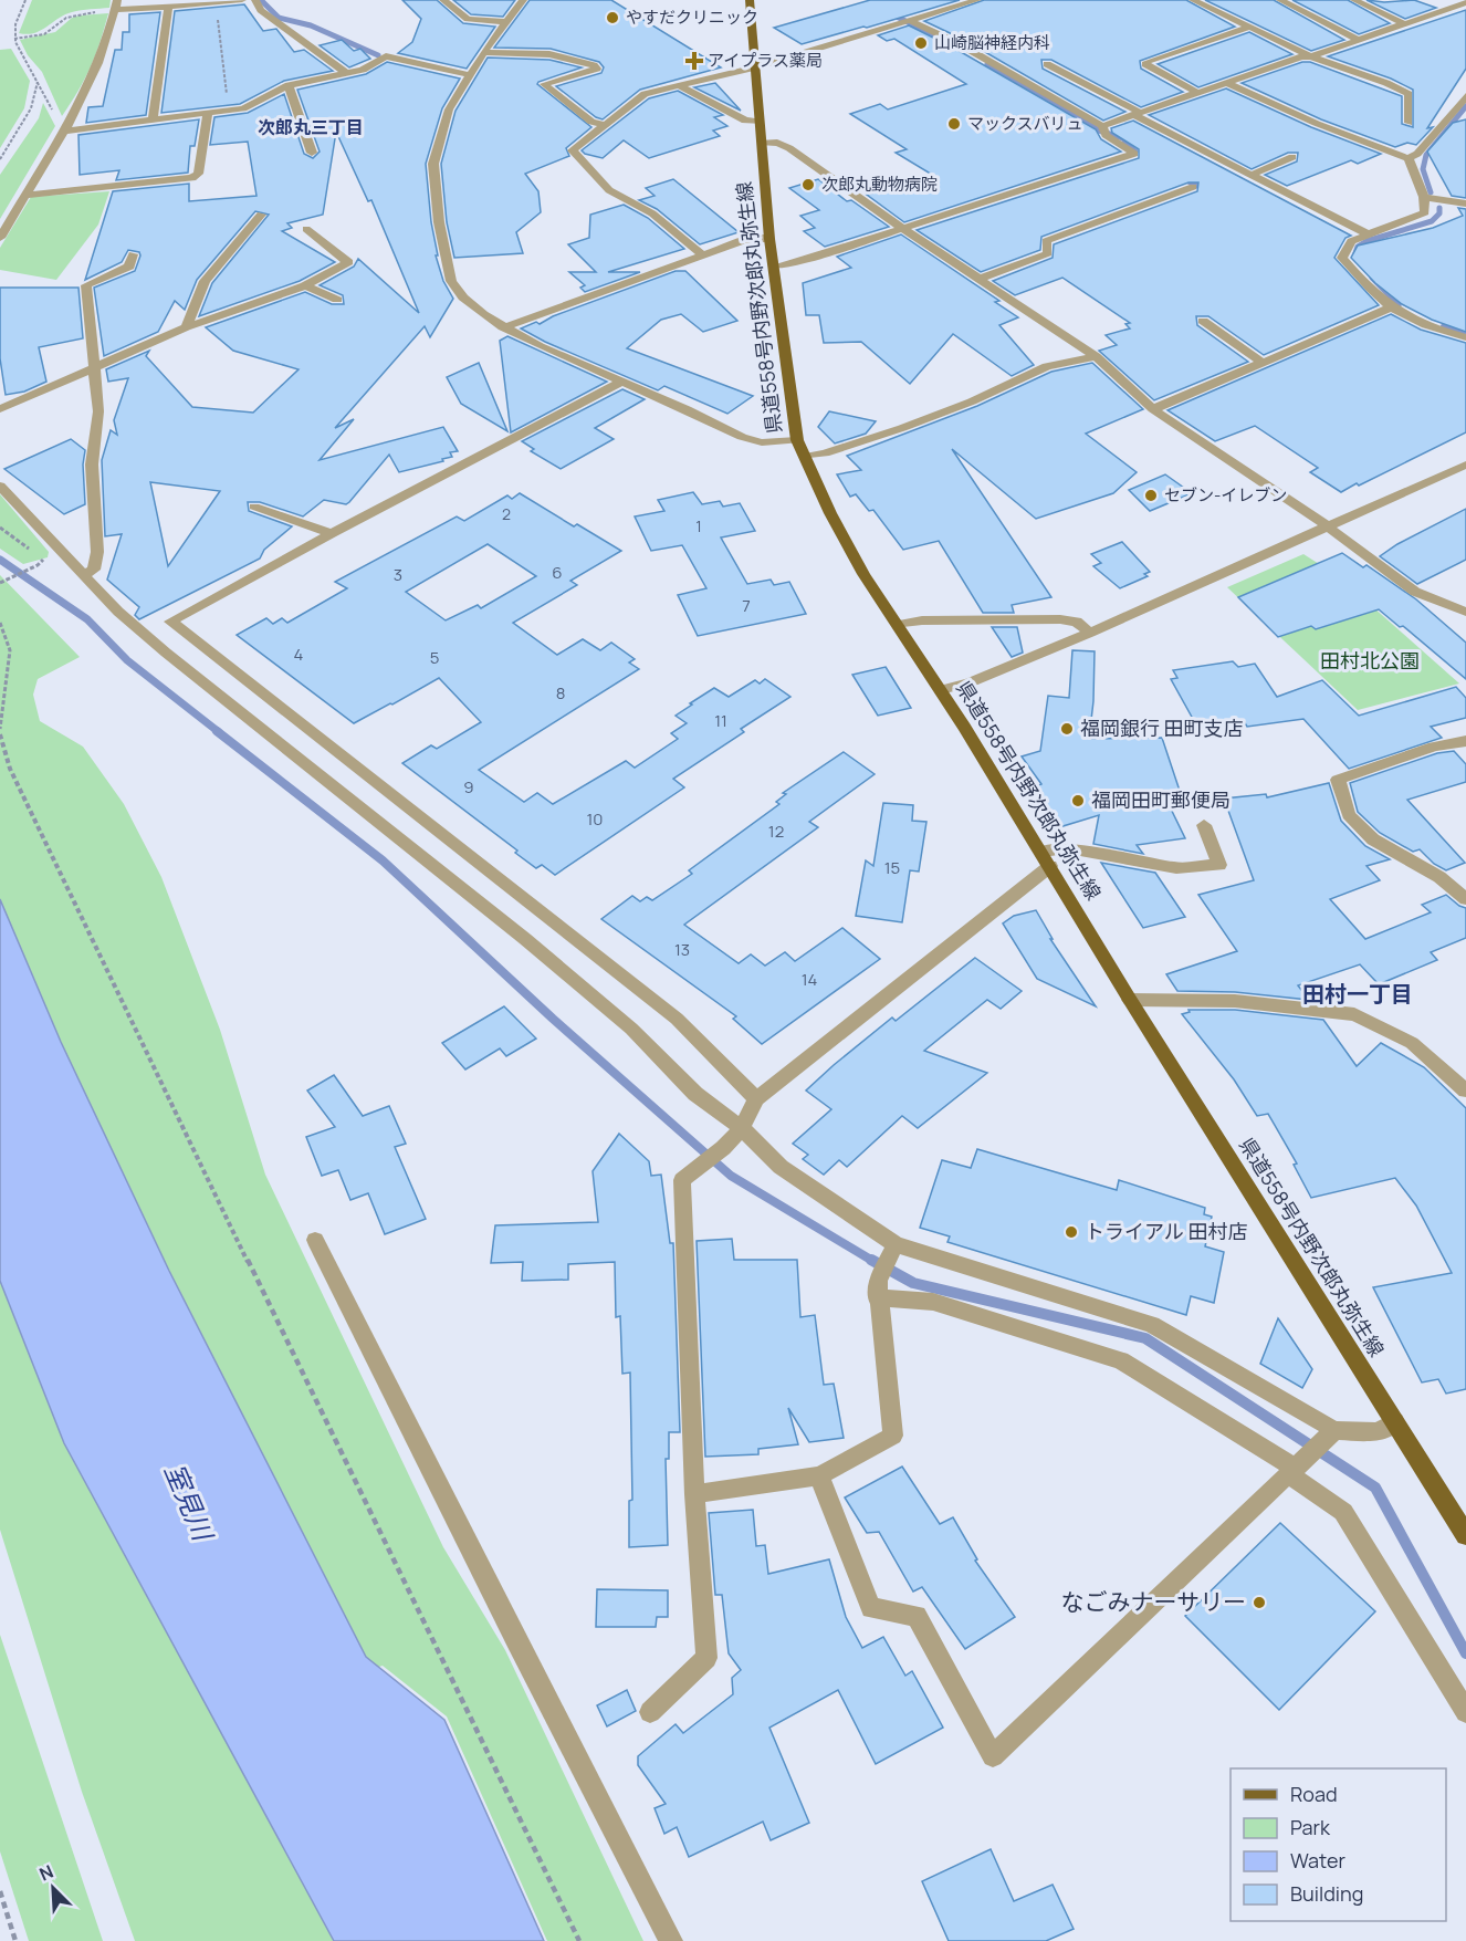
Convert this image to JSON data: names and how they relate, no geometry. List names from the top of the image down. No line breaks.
{"streets":{"main road":["県道558号内野次郎丸弥生線"]},"districts":["次郎丸三丁目","田村一丁目"],"water":["室見川"],"parks":["田村北公園"],"places":{"other":["やすだクリニック","山崎脳神経内科","マックスバリュ","次郎丸動物病院","セブン-イレブン","福岡銀行 田町支店","福岡田町郵便局","トライアル 田村店","なごみナーサリー"],"health":["アイプラス薬局"]},"house_numbers":["2","1","6","3","7","4","5","8","11","9","10","12","15","13","14"],"legend":["Road","Park","Water","Building"],"north":"top left"}
